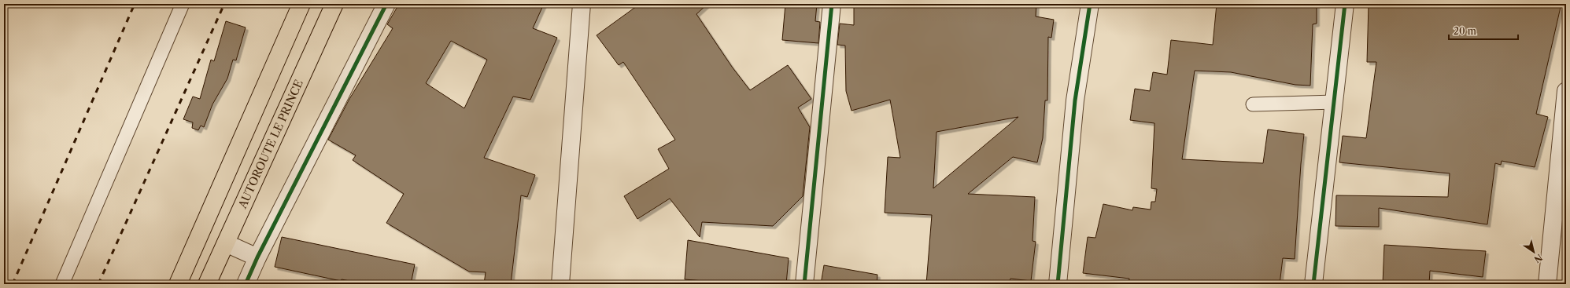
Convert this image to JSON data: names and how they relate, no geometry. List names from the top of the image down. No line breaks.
{"streets":{"main road":["AUTOROUTE LE PRINCE"]},"scale_bar":"20 m","north":"bottom right"}
